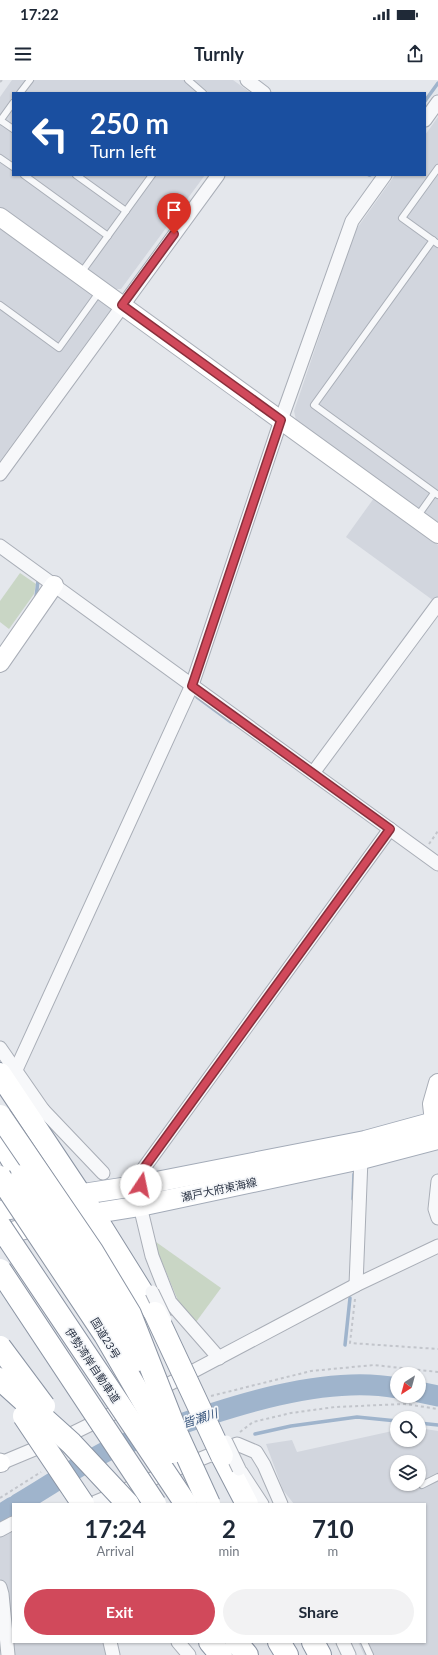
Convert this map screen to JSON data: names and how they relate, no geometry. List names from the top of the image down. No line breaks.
{"streets":{"highway":["国道23号","伊勢湾岸自動車道"],"main road":["瀬戸大府東海線"]},"water":["皆瀬川"],"north":"bottom left","page":{"status":"17:22","header":"Turnly","turn":["250 m","Turn left"],"eta":["17:24","Arrival","2","min","710","m"],"buttons":["Exit","Share"]}}
